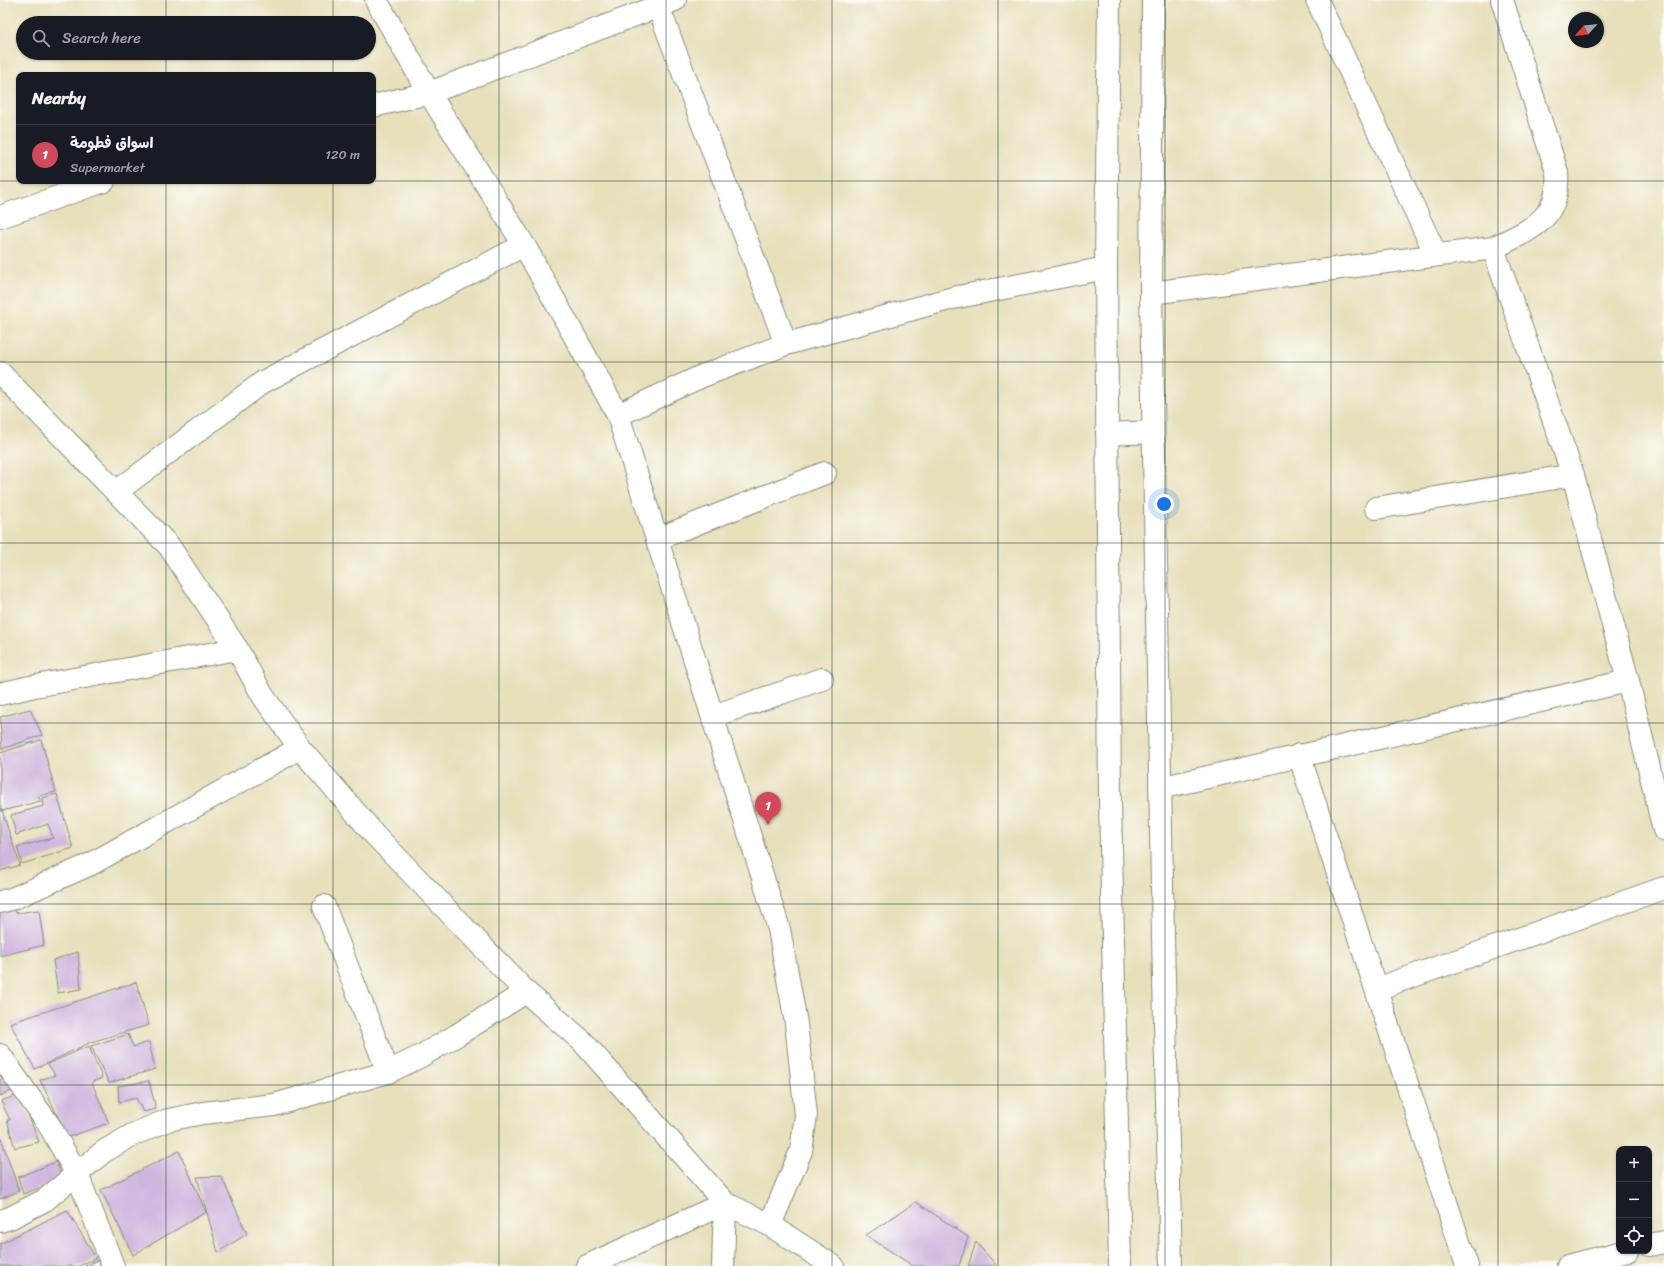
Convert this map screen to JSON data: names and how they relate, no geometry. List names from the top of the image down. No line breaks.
{"north":"bottom left","page":{"search":"Search here","heading":"Nearby","list":[{"mark":"1","name":"اسواق فطومة","note":"Supermarket","value":"120 m"}],"pins":"1","map_buttons":["+","−"]}}
